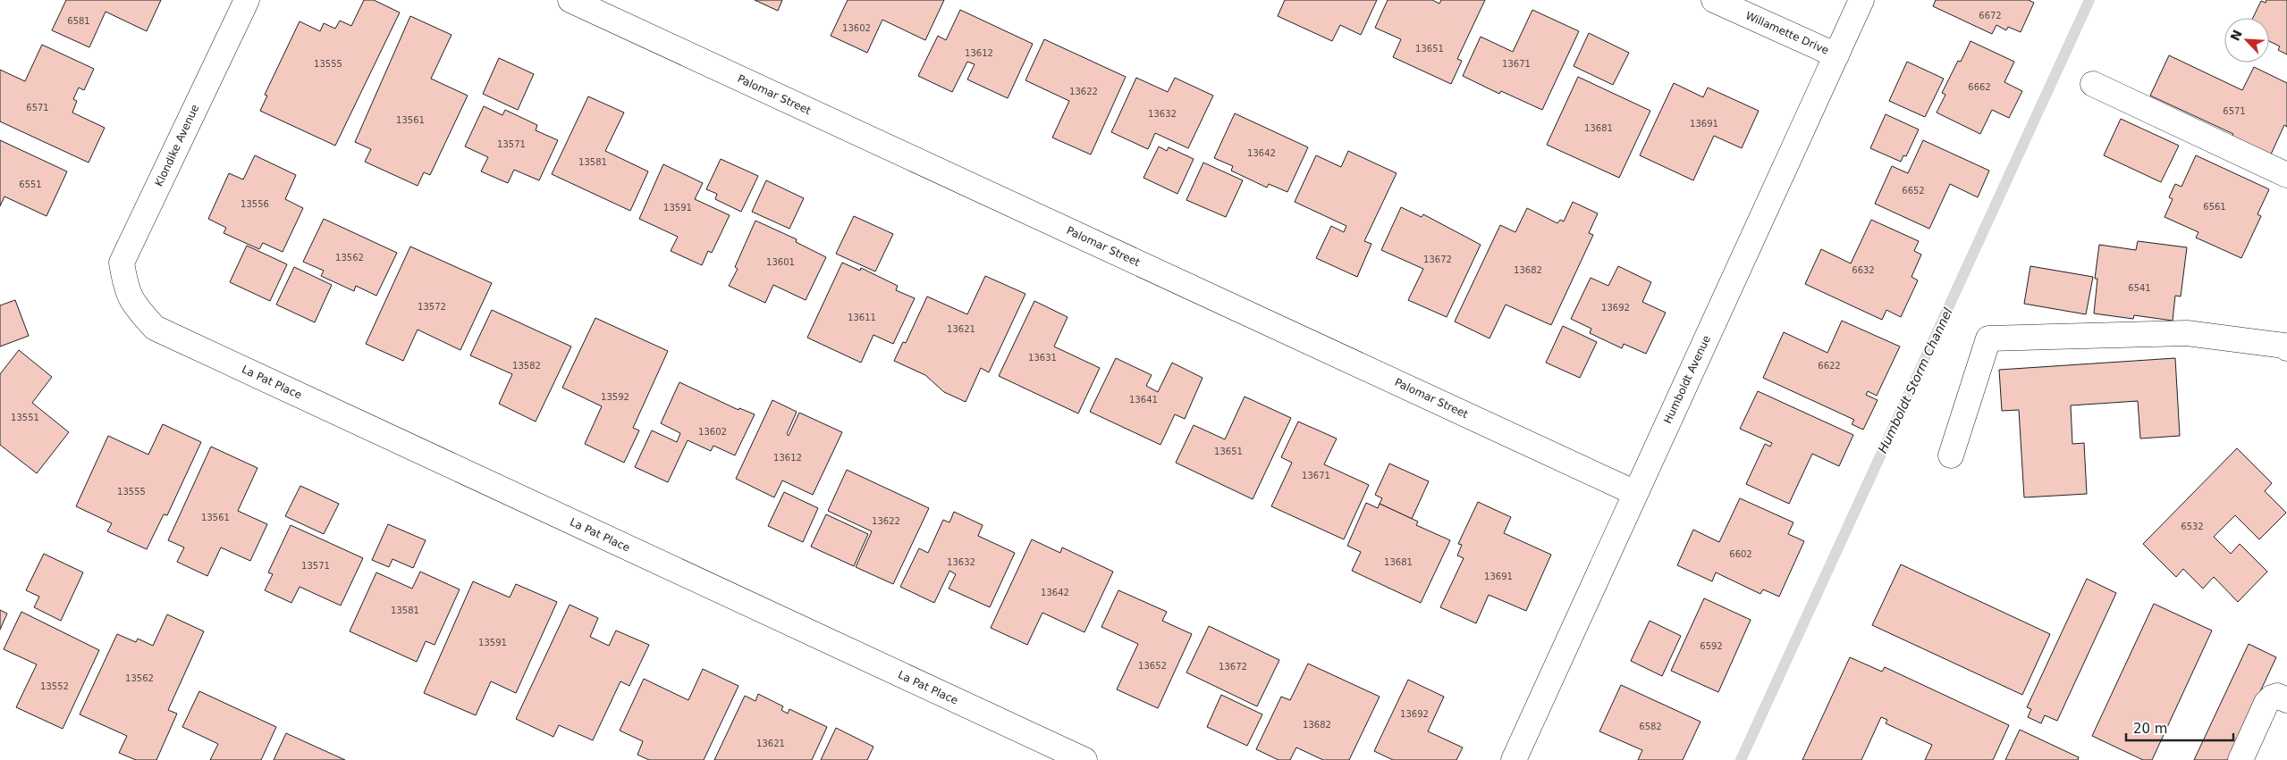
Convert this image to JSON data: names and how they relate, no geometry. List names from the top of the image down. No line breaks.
{"streets":{"street":["Willamette Drive","Palomar Street","Klondike Avenue","Humboldt Avenue","La Pat Place"]},"crossings":[["Willamette Drive","Humboldt Avenue"],["Palomar Street","Humboldt Avenue"],["Klondike Avenue","La Pat Place"]],"water":["Humboldt Storm Channel"],"house_numbers":["6672","6581","13602","13651","13612","13555","13671","6662","13622","6571","6571","13632","13561","13691","13681","13571","13642","13581","6551","6652","13556","6561","13591","13562","13672","13601","13682","6632","6541","13572","13692","13611","13621","13631","13582","6622","13592","13641","13551","13602","13651","13612","13671","13555","13561","13622","6532","6602","13632","13681","13571","13691","13642","13581","13591","6592","13652","13672","13562","13552","13692","13682","6582","13621"],"scale_bar":"20 m","north":"top left"}
